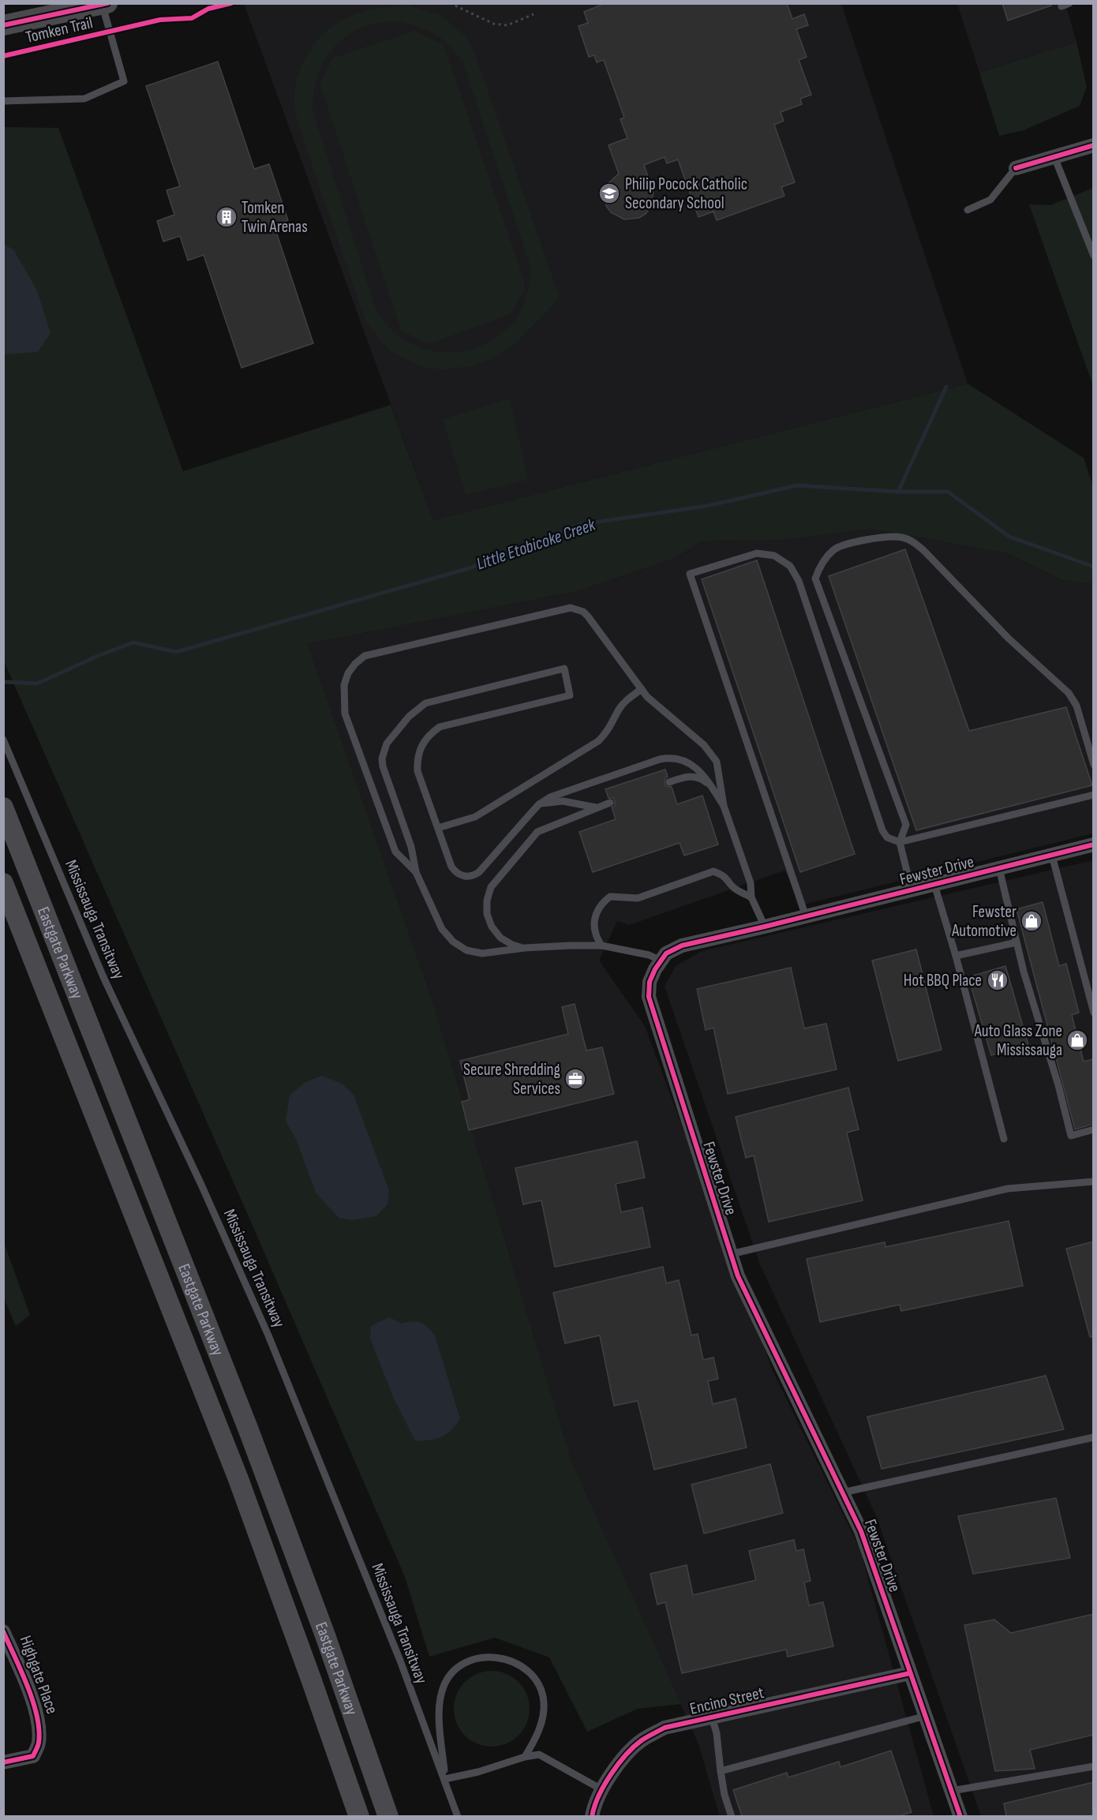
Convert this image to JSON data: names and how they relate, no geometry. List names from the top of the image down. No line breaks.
{"streets":{"main road":["Eastgate Parkway"],"street":["Fewster Drive","Highgate Place","Encino Street"],"lane":["Mississauga Transitway"],"cycle path":["Tomken Trail"]},"crossings":[["Fewster Drive","Encino Street"]],"water":["Little Etobicoke Creek"],"places":{"school or university":["Philip Pocock Catholic Secondary School"],"building":["Tomken Twin Arenas"],"shop":["Fewster Automotive","Auto Glass Zone Mississauga"],"restaurant":["Hot BBQ Place"],"office":["Secure Shredding Services"]}}
